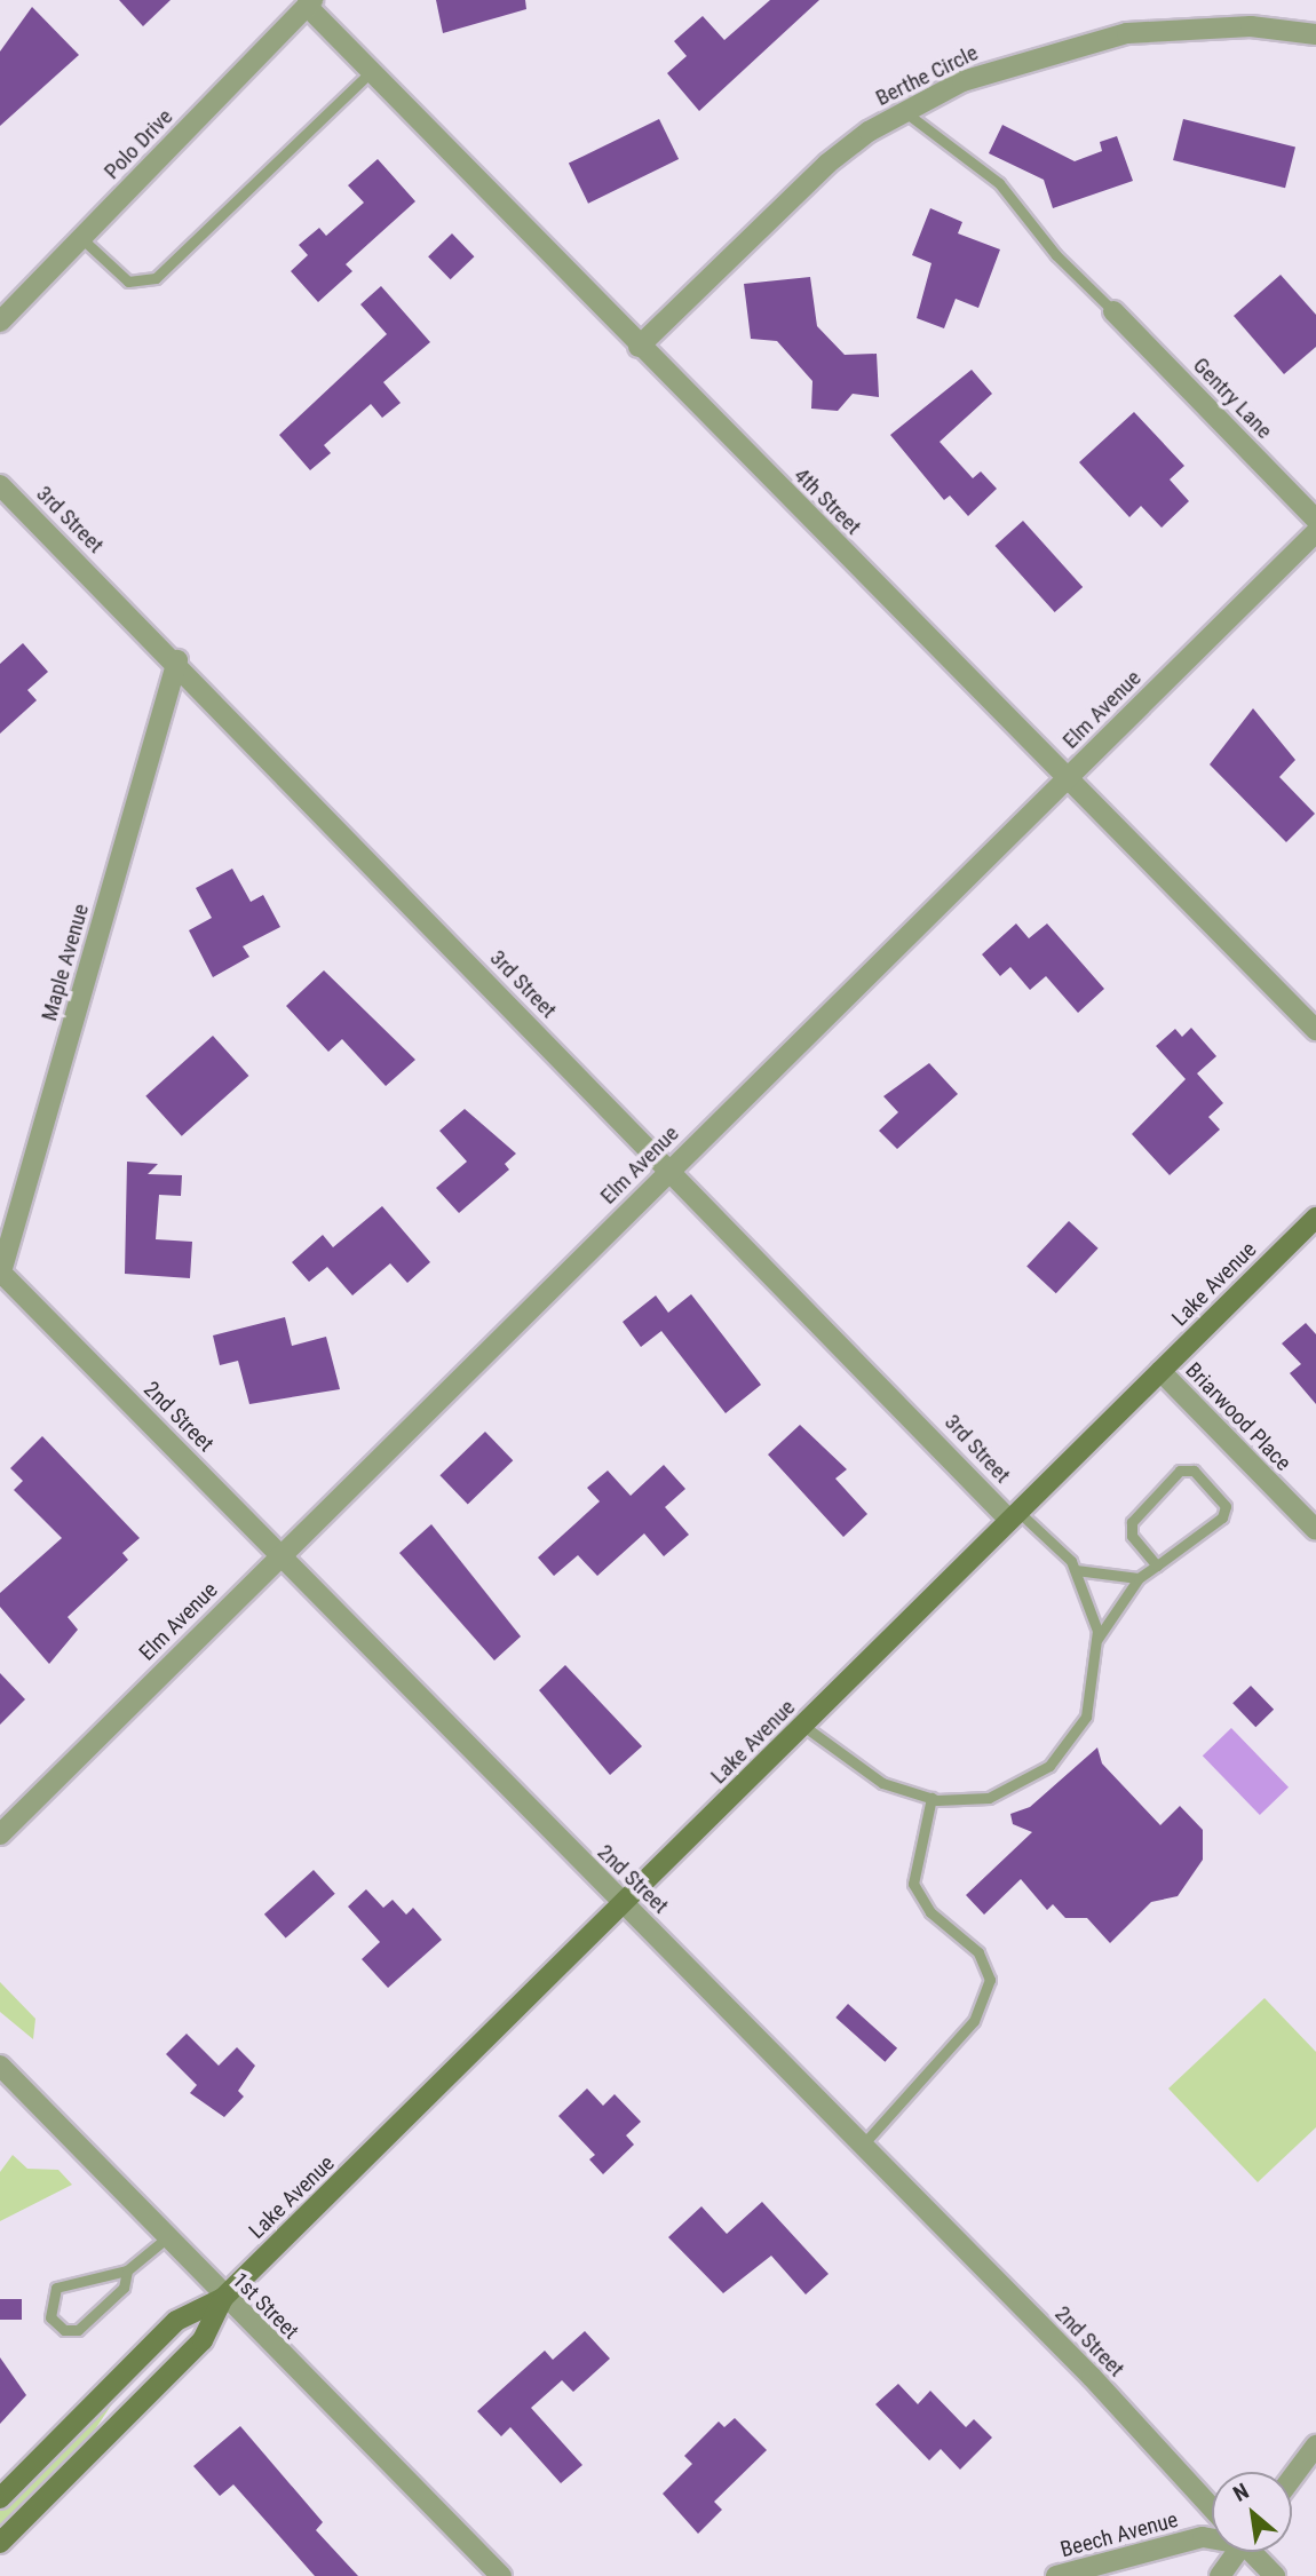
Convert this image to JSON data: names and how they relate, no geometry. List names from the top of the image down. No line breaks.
{"streets":{"main road":["Lake Avenue"],"street":["Berthe Circle","Polo Drive","Gentry Lane","4th Street","3rd Street","Elm Avenue","Maple Avenue","2nd Street","Briarwood Place","1st Street","Beech Avenue"]},"crossings":[["Berthe Circle","4th Street"],["Polo Drive","4th Street"],["4th Street","Elm Avenue"],["3rd Street","Elm Avenue"],["3rd Street","Maple Avenue"],["3rd Street","Lake Avenue"],["Elm Avenue","2nd Street"],["Maple Avenue","2nd Street"],["Lake Avenue","2nd Street"],["Lake Avenue","Briarwood Place"],["Lake Avenue","1st Street"]],"north":"top left"}
